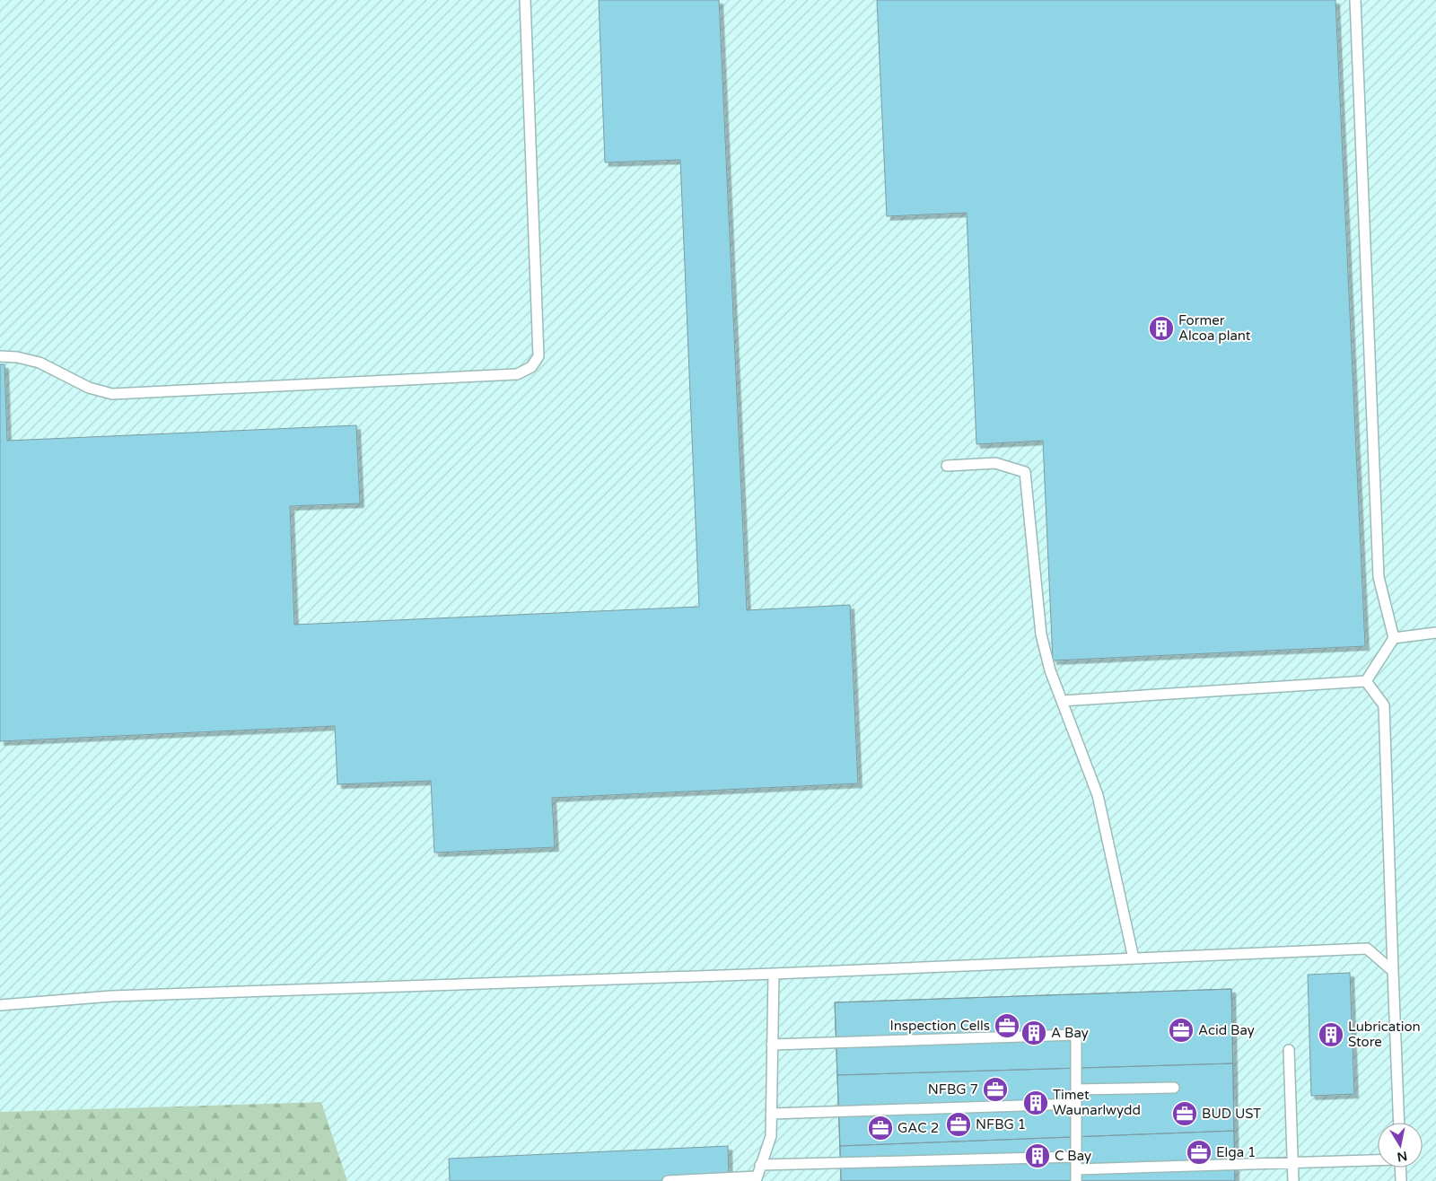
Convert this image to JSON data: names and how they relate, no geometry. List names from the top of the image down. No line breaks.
{"places":{"building":["Former Alcoa plant","A Bay","Lubrication Store","Timet Waunarlwydd","C Bay"],"office":["Inspection Cells","Acid Bay","NFBG 7","BUD UST","NFBG 1","GAC 2","Elga 1"]},"north":"bottom"}
